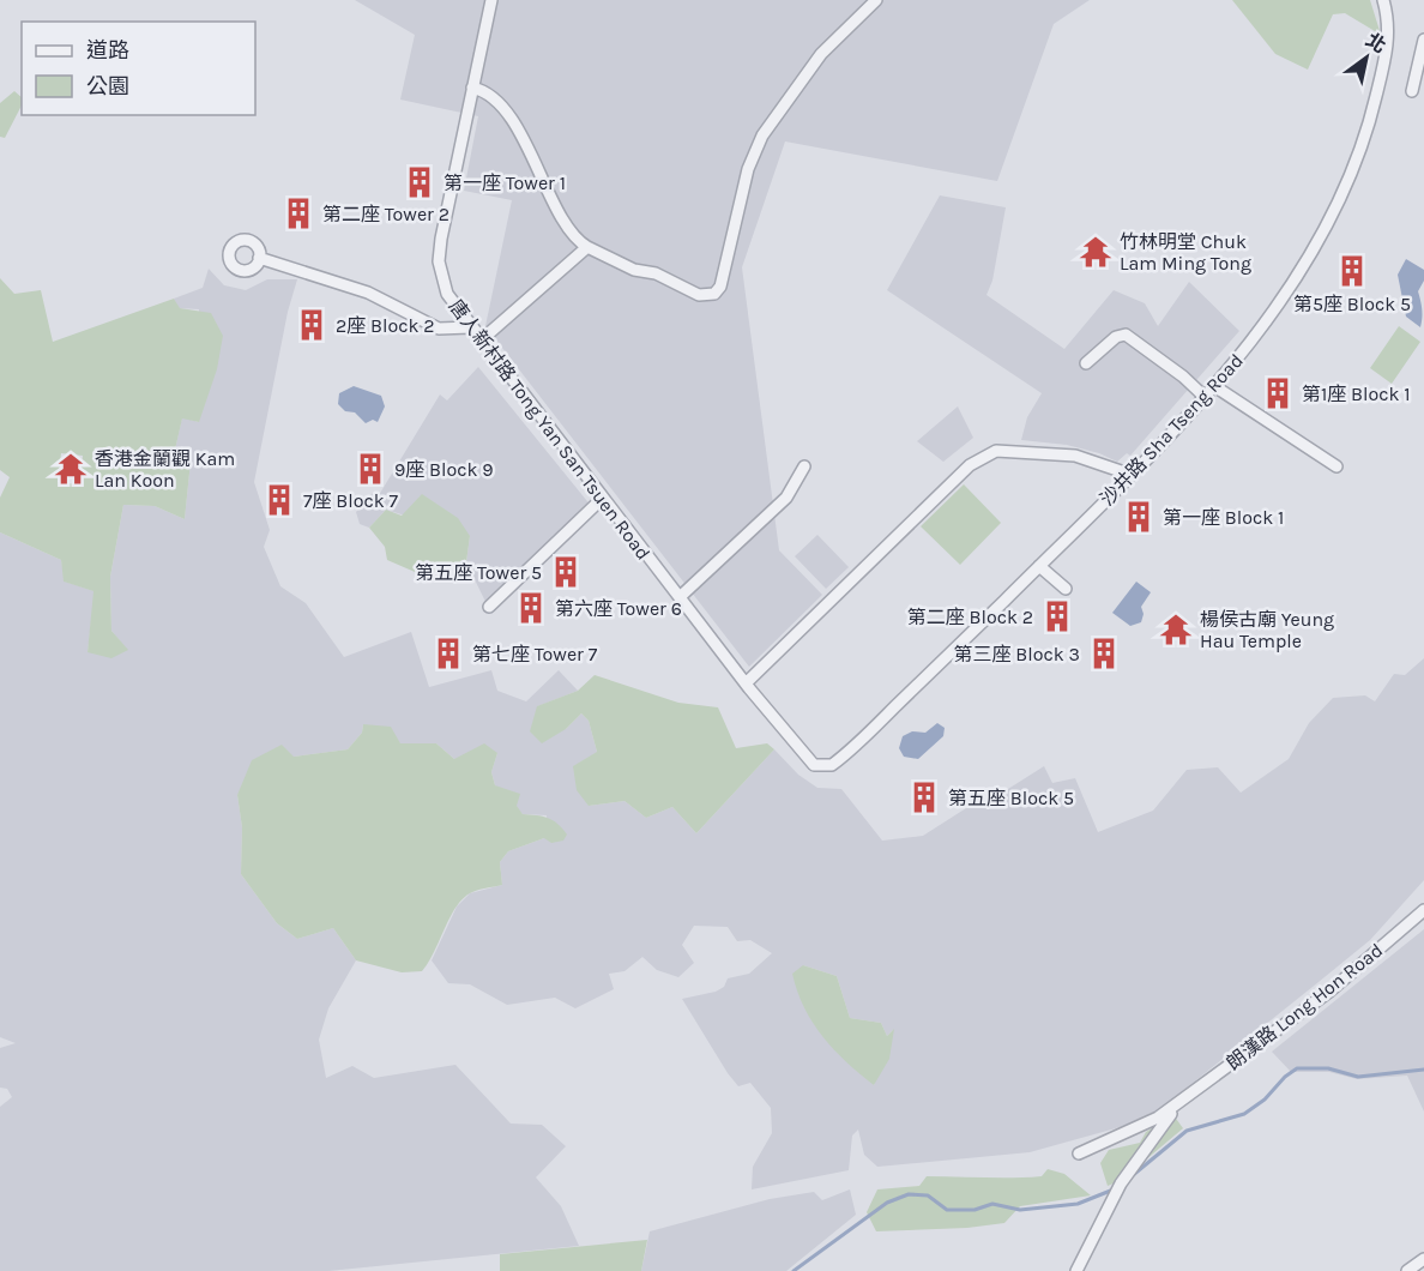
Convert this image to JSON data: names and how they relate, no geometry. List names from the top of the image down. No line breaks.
{"streets":{"street":["唐人新村路 Tong Yan San Tsuen Road","沙井路 Sha Tseng Road","朗漢路 Long Hon Road"]},"crossings":[["唐人新村路 Tong Yan San Tsuen Road","沙井路 Sha Tseng Road"]],"places":{"building":["第一座 Tower 1","第二座 Tower 2","第5座 Block 5","2座 Block 2","第1座 Block 1","9座 Block 9","7座 Block 7","第一座 Block 1","第五座 Tower 5","第六座 Tower 6","第二座 Block 2","第七座 Tower 7","第三座 Block 3","第五座 Block 5"],"temple":["竹林明堂 Chuk Lam Ming Tong","香港金蘭觀 Kam Lan Koon","楊侯古廟 Yeung Hau Temple"]},"legend":["道路","公園"],"north":"top right"}
